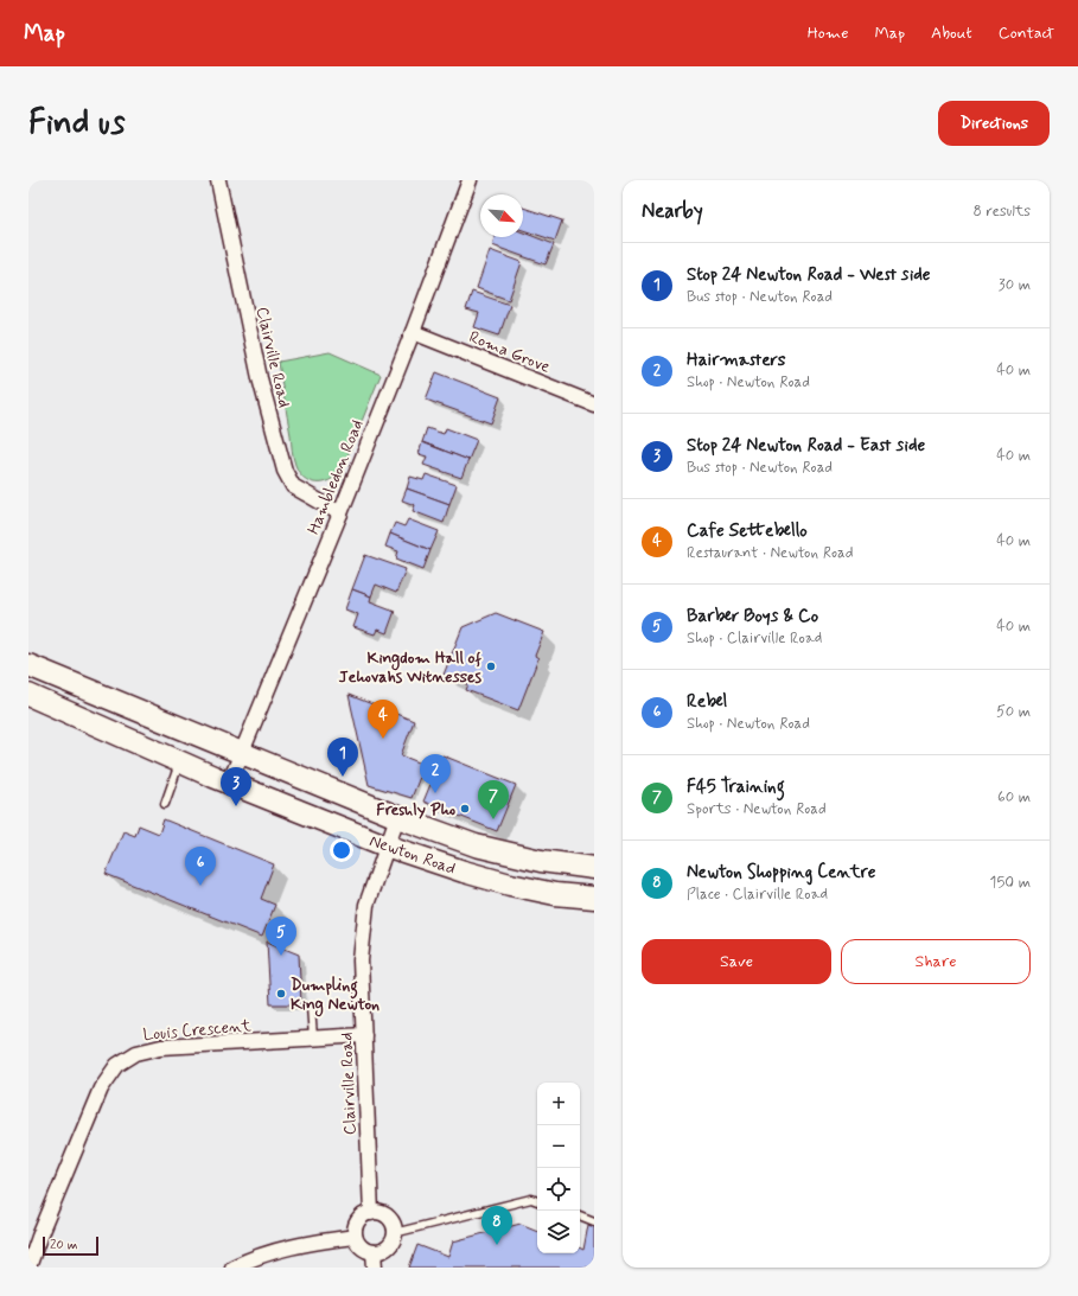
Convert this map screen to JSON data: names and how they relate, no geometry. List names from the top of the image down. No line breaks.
{"streets":{"main road":["Newton Road"],"street":["Roma Grove","Clairville Road","Hambledon Road","Louis Crescent"]},"crossings":[["Roma Grove","Hambledon Road"],["Clairville Road","Hambledon Road"],["Clairville Road","Newton Road"],["Clairville Road","Louis Crescent"],["Hambledon Road","Newton Road"]],"places":["Kingdom Hall of Jehovahs Witnesses","Freshly Pho","Dumpling King Newton"],"scale_bar":"20 m","north":"bottom right","page":{"header":"Map","nav":["Home","Map","About","Contact"],"buttons":["Directions",["Save","Share"]],"title":"Find us","heading":["Nearby","8 results"],"list":[{"mark":"1","name":"Stop 24 Newton Road - West side","note":"Bus stop · Newton Road","value":"30 m"},{"mark":"2","name":"Hairmasters","note":"Shop · Newton Road","value":"40 m"},{"mark":"3","name":"Stop 24 Newton Road - East side","note":"Bus stop · Newton Road","value":"40 m"},{"mark":"4","name":"Cafe Settebello","note":"Restaurant · Newton Road","value":"40 m"},{"mark":"5","name":"Barber Boys & Co","note":"Shop · Clairville Road","value":"40 m"},{"mark":"6","name":"Rebel","note":"Shop · Newton Road","value":"50 m"},{"mark":"7","name":"F45 Training","note":"Sports · Newton Road","value":"60 m"},{"mark":"8","name":"Newton Shopping Centre","note":"Place · Clairville Road","value":"150 m"}],"pins":["4","1","2","3","7","6","5","8"],"map_buttons":["+","−"],"scale":"20 m"}}
